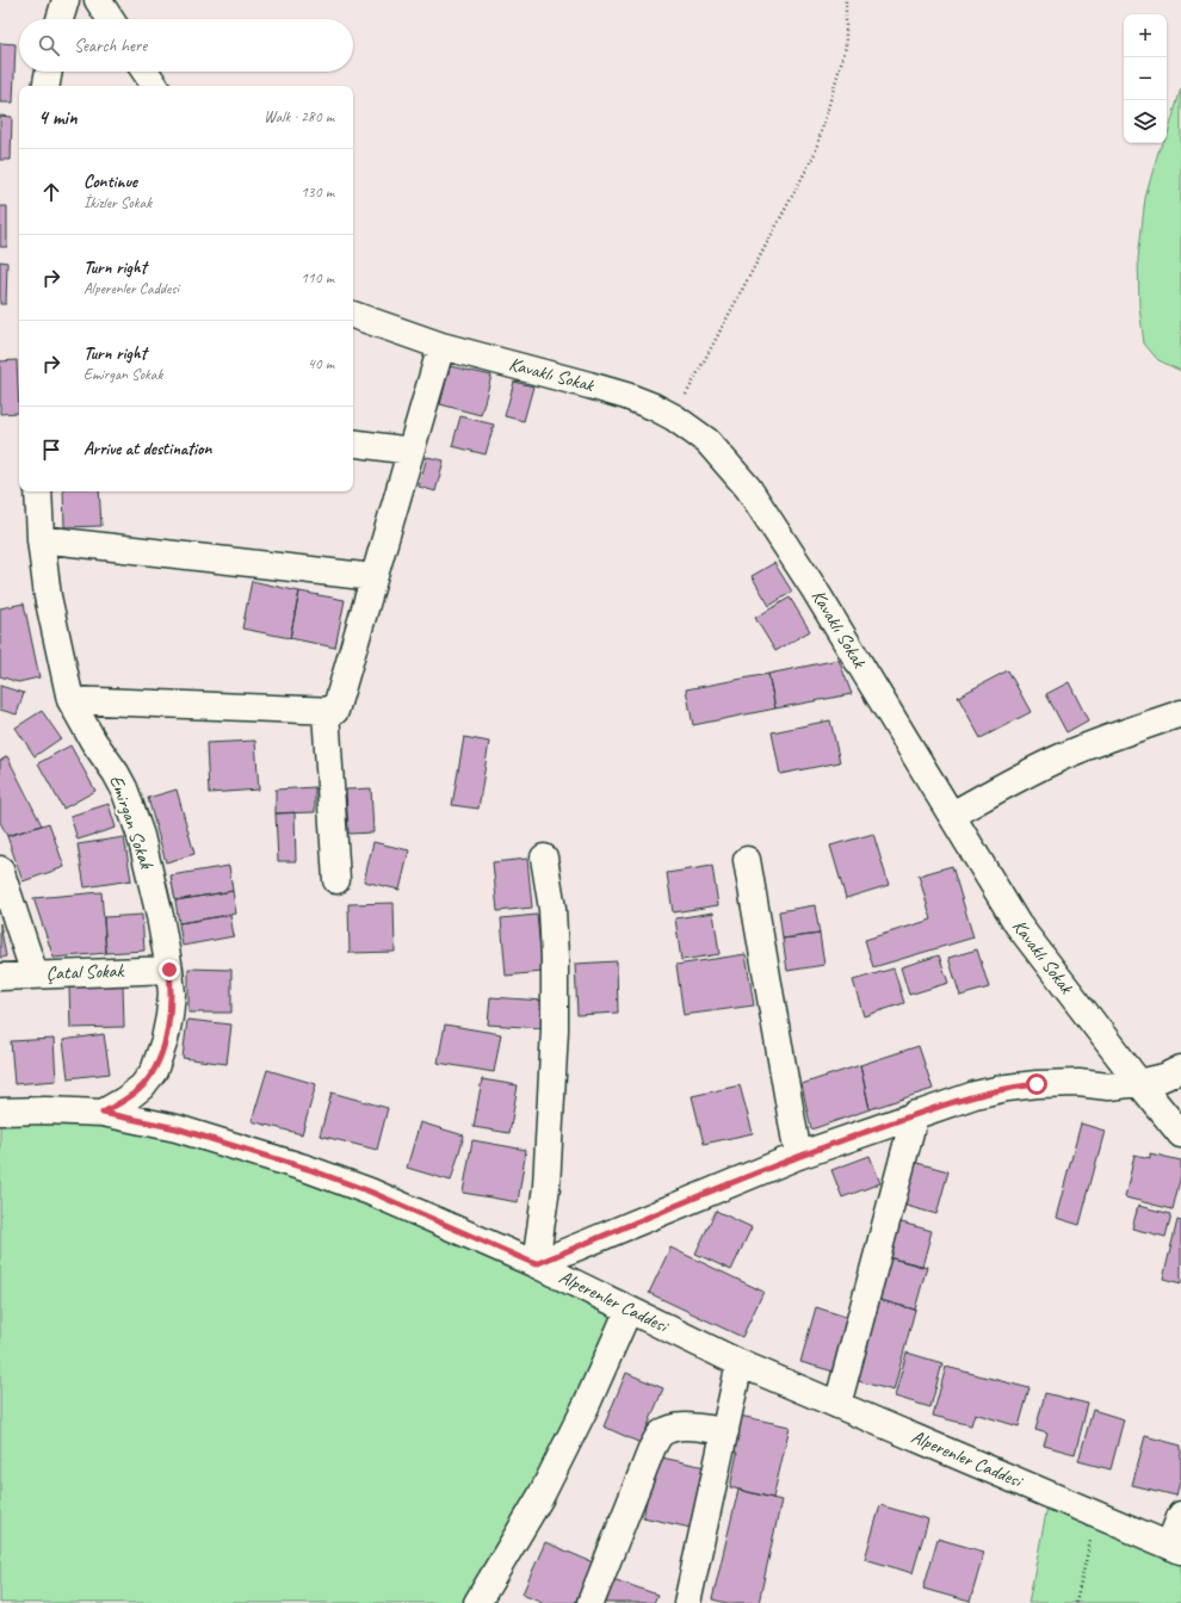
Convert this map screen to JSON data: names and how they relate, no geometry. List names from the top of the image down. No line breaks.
{"streets":{"street":["Kavaklı Sokak","Emirgan Sokak","Çatal Sokak","Alperenler Caddesi"]},"crossings":[["Emirgan Sokak","Çatal Sokak"],["Emirgan Sokak","Alperenler Caddesi"]],"page":{"map_buttons":["+","−"],"search":"Search here","heading":["4 min","Walk · 280 m"],"list":[["Continue","İkizler Sokak","130 m"],["Turn right","Alperenler Caddesi","110 m"],["Turn right","Emirgan Sokak","40 m"],"Arrive at destination"]}}
